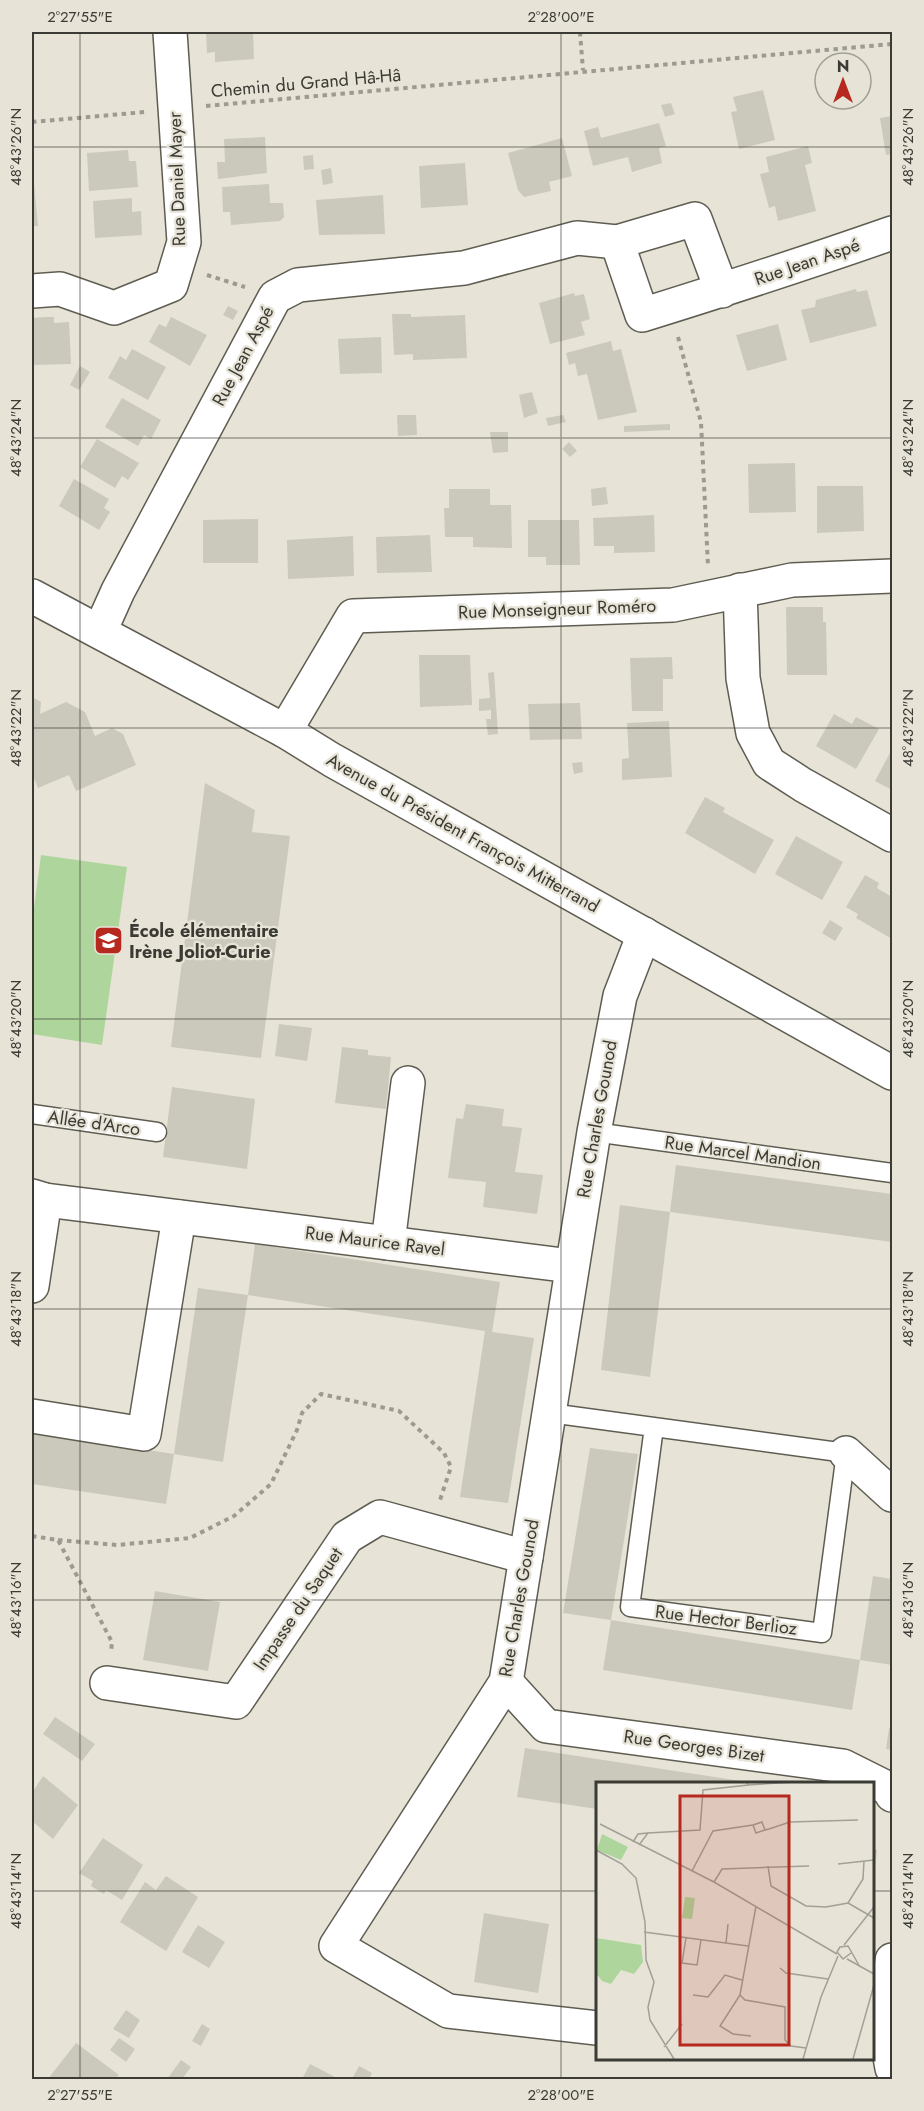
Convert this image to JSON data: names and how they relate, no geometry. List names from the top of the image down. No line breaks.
{"streets":{"street":["Rue Daniel Mayer","Rue Jean Aspé","Rue Monseigneur Roméro","Avenue du Président François Mitterrand","Rue Charles Gounod","Rue Maurice Ravel","Impasse du Saquet","Rue Georges Bizet"],"lane":["Allée d'Arco","Rue Marcel Mandion","Rue Hector Berlioz"],"path":["Chemin du Grand Hâ-Hâ"]},"crossings":[["Chemin du Grand Hâ-Hâ","Rue Daniel Mayer"],["Rue Jean Aspé","Avenue du Président François Mitterrand"],["Rue Monseigneur Roméro","Avenue du Président François Mitterrand"],["Avenue du Président François Mitterrand","Rue Charles Gounod"],["Rue Charles Gounod","Rue Marcel Mandion"],["Rue Charles Gounod","Rue Maurice Ravel"],["Rue Charles Gounod","Impasse du Saquet"],["Rue Charles Gounod","Rue Georges Bizet"]],"places":{"school or university":["École élémentaire Irène Joliot-Curie"]},"north":"top","coordinates":["2°27'55\"E","2°28'00\"E","48°43'26\"N","48°43'24\"N","48°43'22\"N","48°43'20\"N","48°43'18\"N","48°43'16\"N","48°43'14\"N"]}
